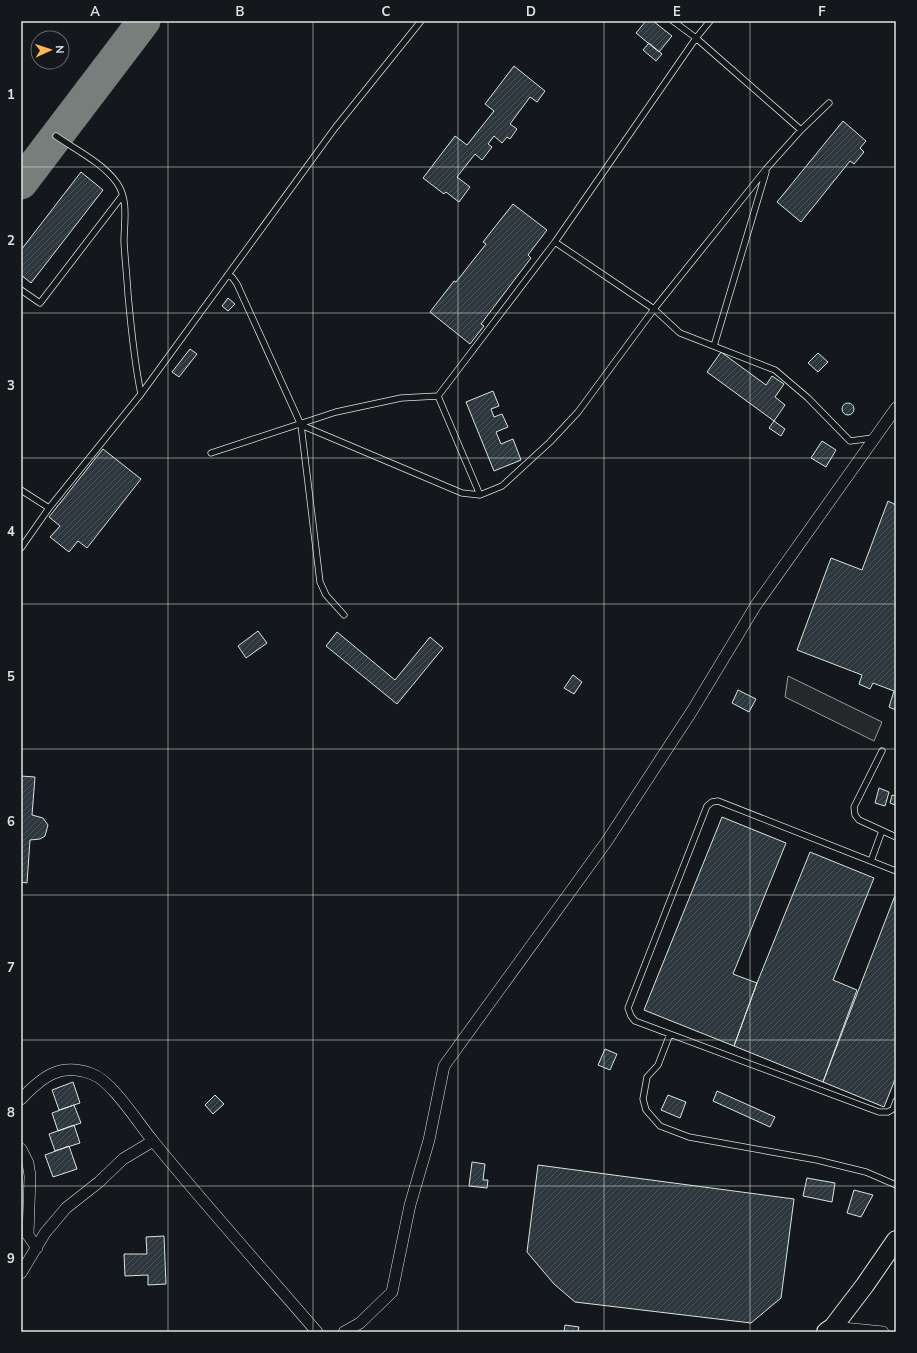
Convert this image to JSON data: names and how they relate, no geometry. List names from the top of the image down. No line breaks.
{"north":"right","grid":{"columns":["A","B","C","D","E","F"],"rows":["1","2","3","4","5","6","7","8","9"]}}
